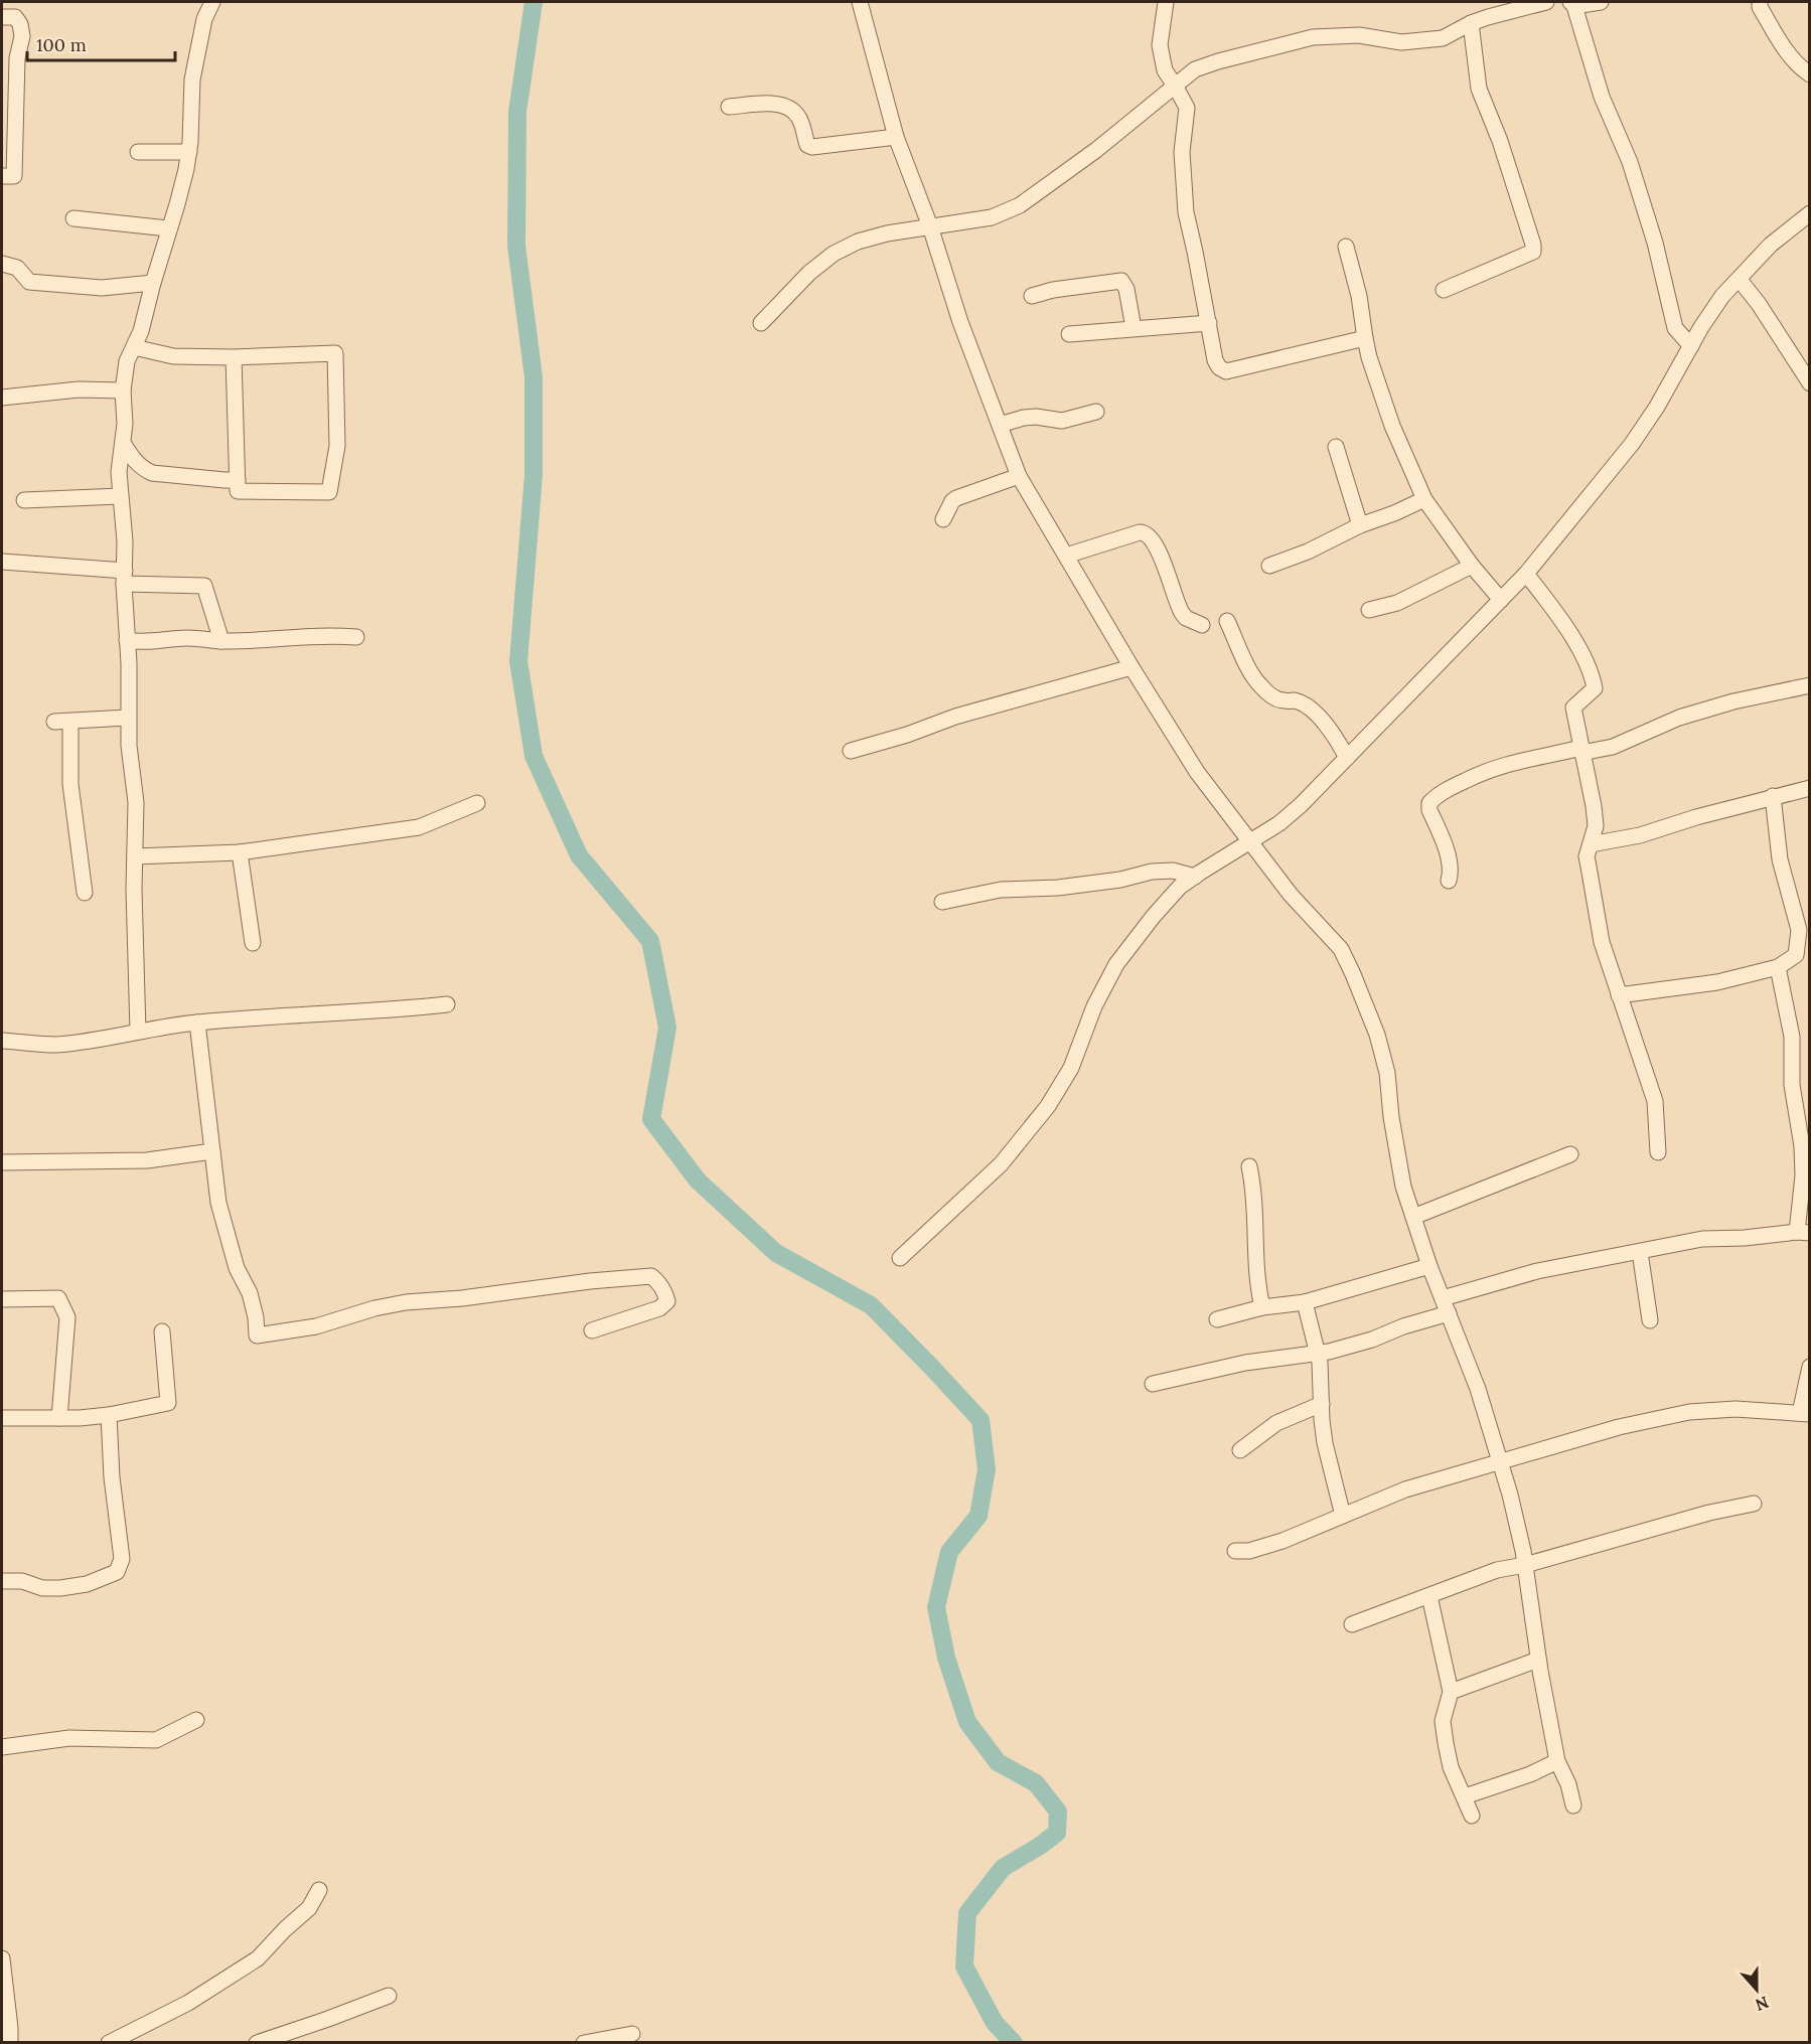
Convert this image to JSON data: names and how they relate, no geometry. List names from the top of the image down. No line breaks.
{"scale_bar":"100 m","north":"bottom"}
